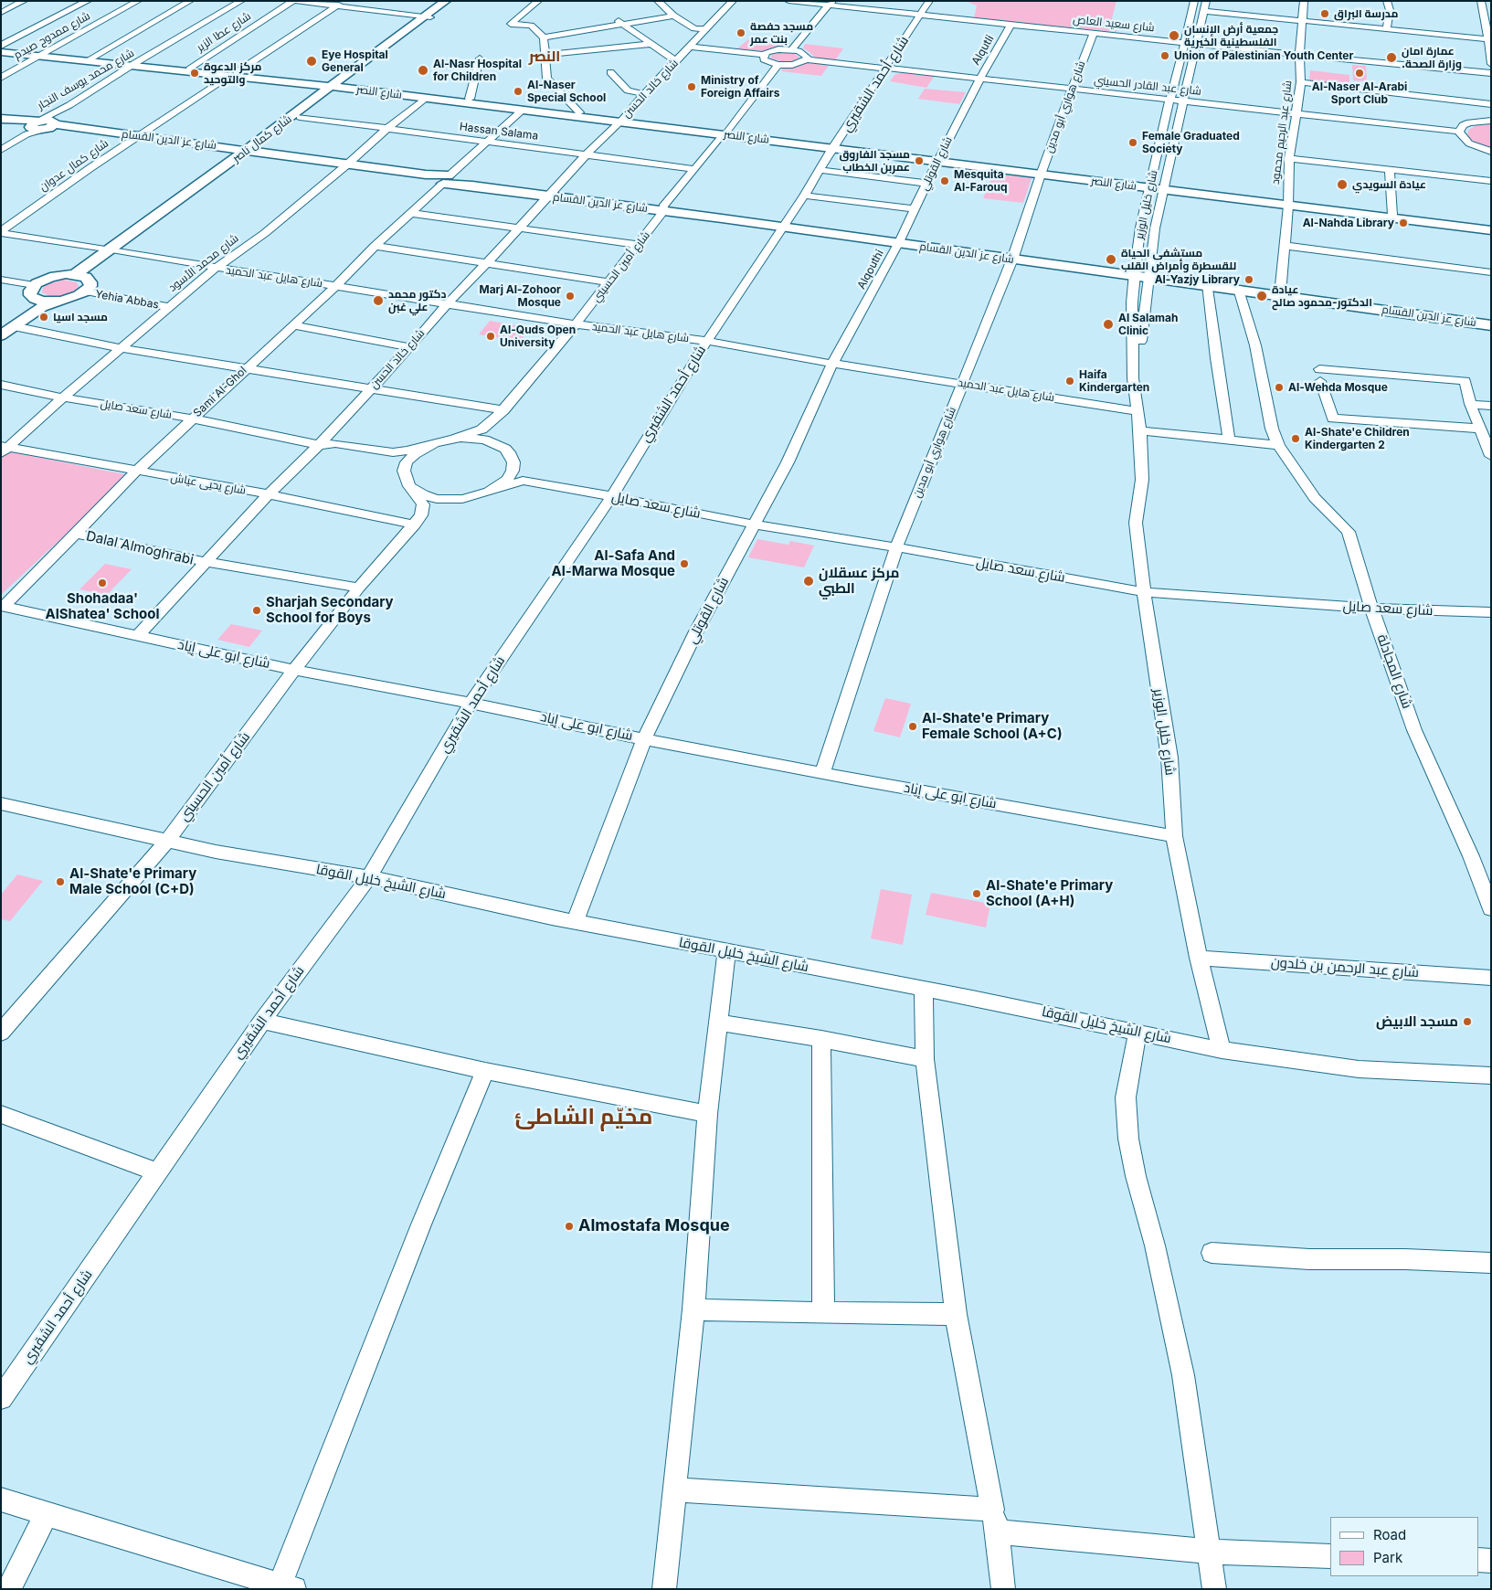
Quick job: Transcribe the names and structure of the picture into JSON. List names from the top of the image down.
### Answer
{
  "streets": {
    "main road": ["شارع النصر", "شارع كمال ناصر", "شارع عز الدين القسام"],
    "street": [
      "شارع سعيد العاص",
      "شارع عطا الزير",
      "شارع ممدوح صيدم",
      "Alqutli",
      "شارع محمد يوسف النجار",
      "شارع أحمد الشقيري",
      "شارع عبد القادر الحسيني",
      "شارع خالد الحسن",
      "شارع هواري أبو مدين",
      "Hassan Salama",
      "شارع عبد الرحيم محمود",
      "شارع القوتلي",
      "شارع كمال عدوان",
      "شارع خليل الوزير",
      "شارع محمد الأسود",
      "شارع أمين الحسيني",
      "Alqouthi",
      "شارع هايل عبد الحميد",
      "Yehia Abbas",
      "Sami Al-Ghol",
      "شارع سعد صايل",
      "شارع يحيى عياش",
      "Dalal Almoghrabi",
      "شارع ابو على إياد",
      "شارع المجادلة",
      "شارع الشيخ خليل القوقا",
      "شارع عبد الرحمن بن خلدون"
    ]
  },
  "crossings": [
    ["شارع سعيد العاص", "Alqutli"],
    ["شارع سعيد العاص", "شارع أحمد الشقيري"],
    ["شارع سعيد العاص", "شارع هواري أبو مدين"],
    ["شارع سعيد العاص", "شارع عبد الرحيم محمود"],
    ["شارع سعيد العاص", "شارع خليل الوزير"],
    ["شارع عطا الزير", "شارع النصر"],
    ["شارع ممدوح صيدم", "شارع النصر"],
    ["Alqutli", "شارع عبد القادر الحسيني"],
    ["Alqutli", "شارع القوتلي"],
    ["شارع محمد يوسف النجار", "شارع النصر"],
    ["شارع محمد يوسف النجار", "شارع عز الدين القسام"],
    ["شارع أحمد الشقيري", "شارع عبد القادر الحسيني"],
    ["شارع أحمد الشقيري", "شارع النصر"],
    ["شارع أحمد الشقيري", "شارع عز الدين القسام"],
    ["شارع أحمد الشقيري", "شارع هايل عبد الحميد"],
    ["شارع أحمد الشقيري", "شارع سعد صايل"],
    ["شارع أحمد الشقيري", "شارع ابو على إياد"],
    ["شارع أحمد الشقيري", "شارع الشيخ خليل القوقا"],
    ["شارع عبد القادر الحسيني", "شارع هواري أبو مدين"],
    ["شارع عبد القادر الحسيني", "شارع عبد الرحيم محمود"],
    ["شارع عبد القادر الحسيني", "شارع خليل الوزير"],
    ["شارع خالد الحسن", "شارع النصر"],
    ["شارع خالد الحسن", "Hassan Salama"],
    ["شارع خالد الحسن", "شارع عز الدين القسام"],
    ["شارع خالد الحسن", "شارع هايل عبد الحميد"],
    ["شارع خالد الحسن", "شارع سعد صايل"],
    ["شارع خالد الحسن", "شارع يحيى عياش"],
    ["شارع خالد الحسن", "Dalal Almoghrabi"],
    ["شارع خالد الحسن", "شارع ابو على إياد"],
    ["شارع النصر", "شارع هواري أبو مدين"],
    ["شارع النصر", "شارع عبد الرحيم محمود"],
    ["شارع النصر", "شارع كمال ناصر"],
    ["شارع النصر", "شارع القوتلي"],
    ["شارع النصر", "شارع كمال عدوان"],
    ["شارع النصر", "شارع خليل الوزير"],
    ["شارع النصر", "شارع محمد الأسود"],
    ["شارع النصر", "شارع أمين الحسيني"],
    ["شارع النصر", "Sami Al-Ghol"],
    ["شارع هواري أبو مدين", "شارع عز الدين القسام"],
    ["شارع هواري أبو مدين", "شارع هايل عبد الحميد"],
    ["شارع هواري أبو مدين", "شارع سعد صايل"],
    ["شارع هواري أبو مدين", "شارع ابو على إياد"],
    ["Hassan Salama", "شارع كمال ناصر"],
    ["Hassan Salama", "شارع محمد الأسود"],
    ["Hassan Salama", "شارع أمين الحسيني"],
    ["Hassan Salama", "Sami Al-Ghol"],
    ["شارع عبد الرحيم محمود", "شارع عز الدين القسام"],
    ["شارع كمال ناصر", "شارع عز الدين القسام"],
    ["شارع كمال ناصر", "شارع هايل عبد الحميد"],
    ["شارع عز الدين القسام", "شارع القوتلي"],
    ["شارع عز الدين القسام", "شارع كمال عدوان"],
    ["شارع عز الدين القسام", "شارع خليل الوزير"],
    ["شارع عز الدين القسام", "شارع محمد الأسود"],
    ["شارع عز الدين القسام", "شارع أمين الحسيني"],
    ["شارع عز الدين القسام", "Alqouthi"],
    ["شارع عز الدين القسام", "Sami Al-Ghol"],
    ["شارع عز الدين القسام", "شارع المجادلة"],
    ["شارع القوتلي", "Alqouthi"],
    ["شارع القوتلي", "شارع هايل عبد الحميد"],
    ["شارع القوتلي", "شارع سعد صايل"],
    ["شارع القوتلي", "شارع ابو على إياد"],
    ["شارع القوتلي", "شارع الشيخ خليل القوقا"],
    ["شارع كمال عدوان", "شارع هايل عبد الحميد"],
    ["شارع خليل الوزير", "شارع هايل عبد الحميد"],
    ["شارع خليل الوزير", "شارع سعد صايل"],
    ["شارع خليل الوزير", "شارع ابو على إياد"],
    ["شارع خليل الوزير", "شارع الشيخ خليل القوقا"],
    ["شارع خليل الوزير", "شارع عبد الرحمن بن خلدون"],
    ["شارع محمد الأسود", "شارع هايل عبد الحميد"],
    ["شارع محمد الأسود", "Yehia Abbas"],
    ["شارع محمد الأسود", "شارع سعد صايل"],
    ["شارع محمد الأسود", "شارع يحيى عياش"],
    ["شارع أمين الحسيني", "شارع هايل عبد الحميد"],
    ["شارع أمين الحسيني", "شارع سعد صايل"],
    ["شارع أمين الحسيني", "شارع يحيى عياش"],
    ["شارع أمين الحسيني", "Dalal Almoghrabi"],
    ["شارع أمين الحسيني", "شارع ابو على إياد"],
    ["شارع أمين الحسيني", "شارع الشيخ خليل القوقا"],
    ["شارع هايل عبد الحميد", "Sami Al-Ghol"],
    ["Sami Al-Ghol", "شارع سعد صايل"],
    ["Sami Al-Ghol", "شارع يحيى عياش"],
    ["Sami Al-Ghol", "Dalal Almoghrabi"],
    ["Sami Al-Ghol", "شارع ابو على إياد"],
    ["شارع سعد صايل", "شارع المجادلة"]
  ],
  "districts": ["النصر", "مخيّم الشاطئ"],
  "places": [
    "مدرسة البراق",
    "مسجد حفصة بنت عمر",
    "جمعية أرض الإنسان الفلسطينية الخيرية",
    "Union of Palestinian Youth Center",
    "عمارة امان .وزارة الصحة",
    "Eye Hospital General",
    "Al-Nasr Hospital for Children",
    "مركز الدعوة والتوحيد",
    "Al-Naser Al-Arabi Sport Club",
    "Ministry of Foreign Affairs",
    "Al-Naser Special School",
    "Female Graduated Society",
    "مسجد الفاروق عمربن الخطاب",
    "Mesquita Al-Farouq",
    "عيادة السويدي",
    "Al-Nahda Library",
    "مستشفى الحياة للقسطرة وأمراض القلب",
    "Al-Yazjy Library",
    "Marj Al-Zohoor Mosque",
    "عيادة الدكتور-محمود صالح",
    "دكتور محمد علي غبن",
    "مسجد اسيا",
    "Al Salamah Clinic",
    "Al-Quds Open University",
    "Haifa Kindergarten",
    "Al-Wehda Mosque",
    "Al-Shate'e Children Kindergarten 2",
    "Al-Safa And Al-Marwa Mosque",
    "مركز عسقلان الطبي",
    "Shohadaa' AlShatea' School",
    "Sharjah Secondary School for Boys",
    "Al-Shate'e Primary Female School (A+C)",
    "Al-Shate'e Primary Male School (C+D)",
    "Al-Shate'e Primary School (A+H)",
    "مسجد الابيض",
    "Almostafa Mosque"
  ],
  "legend": ["Road", "Park"]
}
